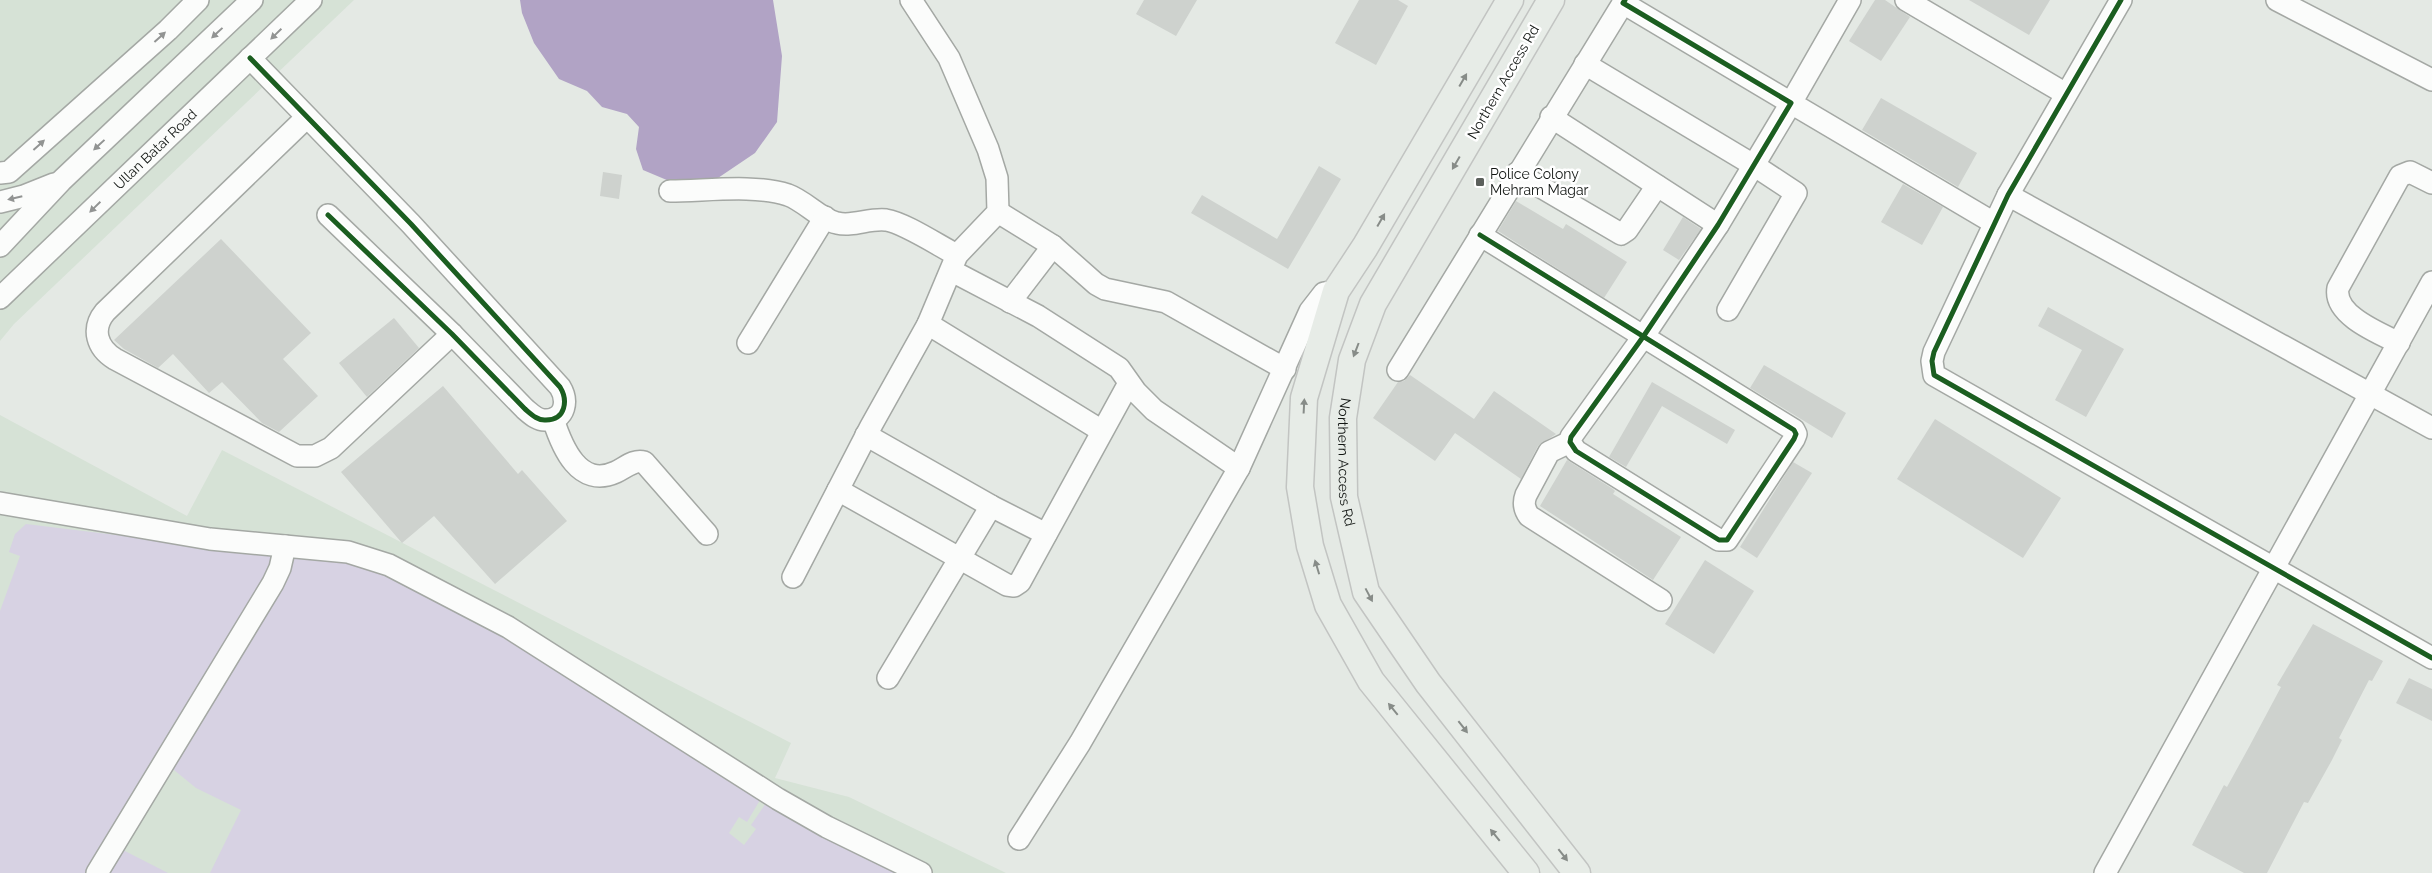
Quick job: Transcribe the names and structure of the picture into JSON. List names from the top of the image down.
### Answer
{
  "streets": {
    "main road": ["Northern Access Rd"],
    "street": ["Ullan Batar Road"]
  },
  "one_way": ["Northern Access Rd"],
  "places": {
    "transit": ["Police Colony Mehram Magar"]
  }
}
